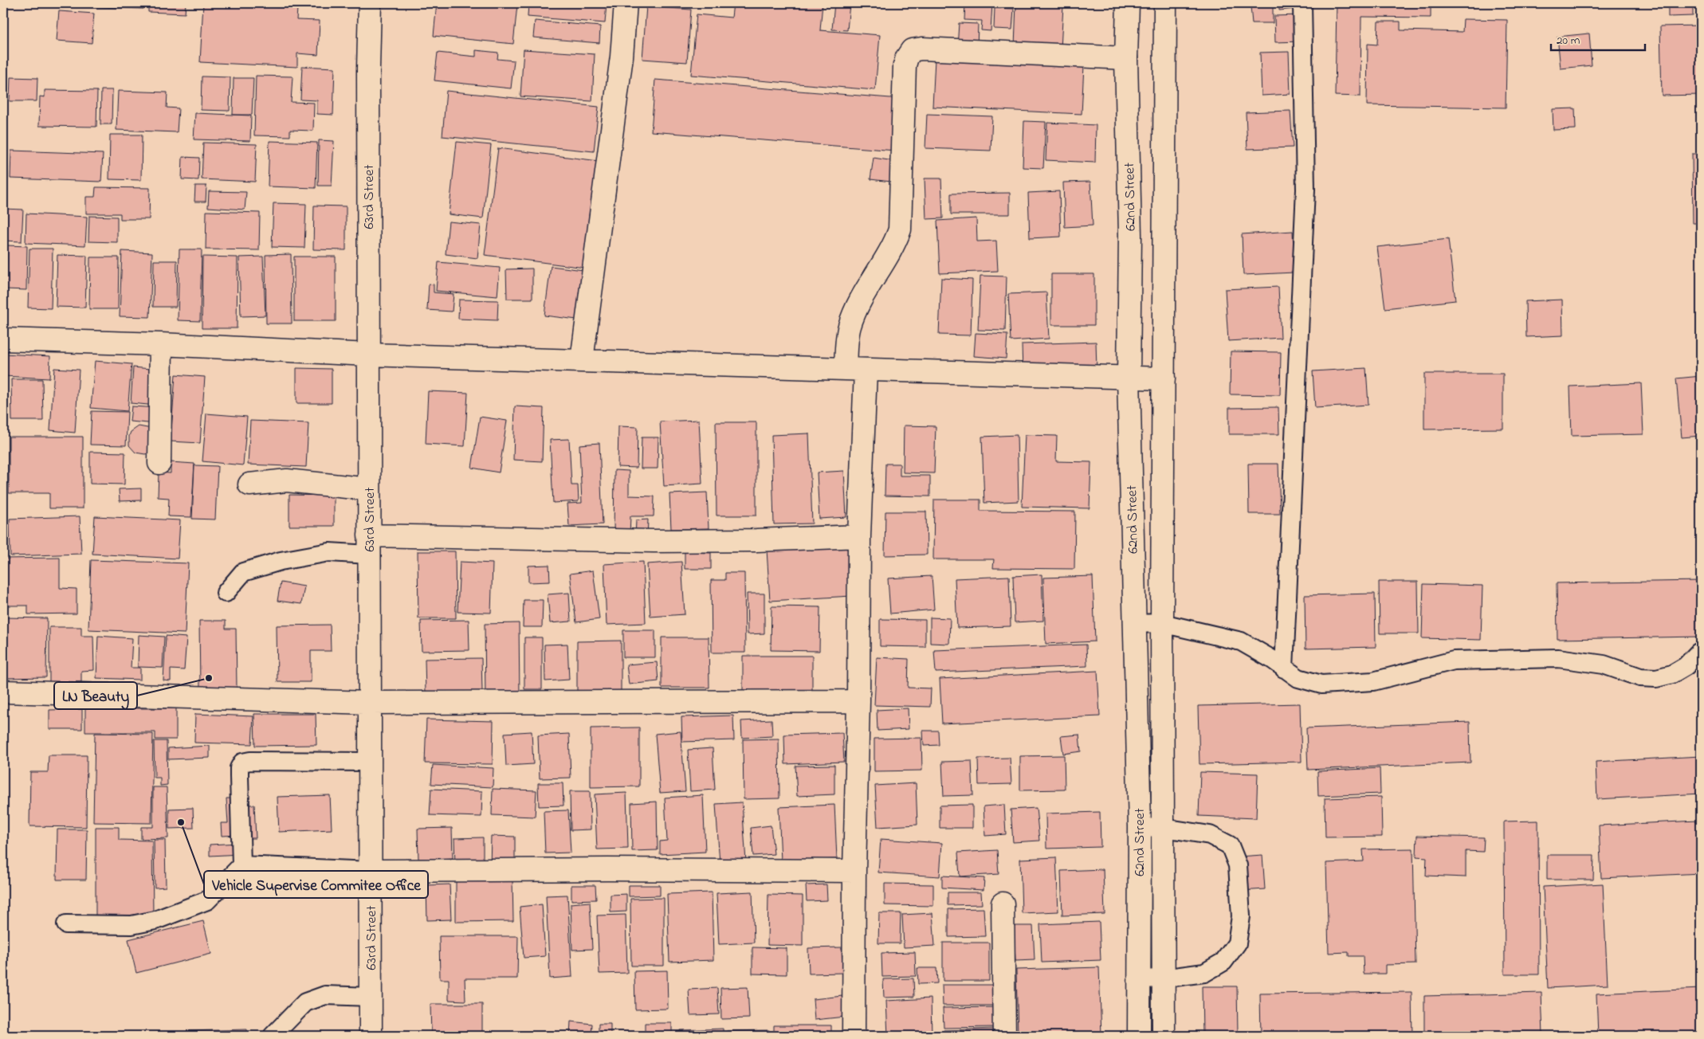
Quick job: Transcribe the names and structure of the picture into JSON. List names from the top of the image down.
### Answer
{
  "streets": {
    "street": ["63rd Street", "62nd Street"]
  },
  "places": ["LN Beauty", "Vehicle Supervise Commitee Office"],
  "scale_bar": "20 m"
}
